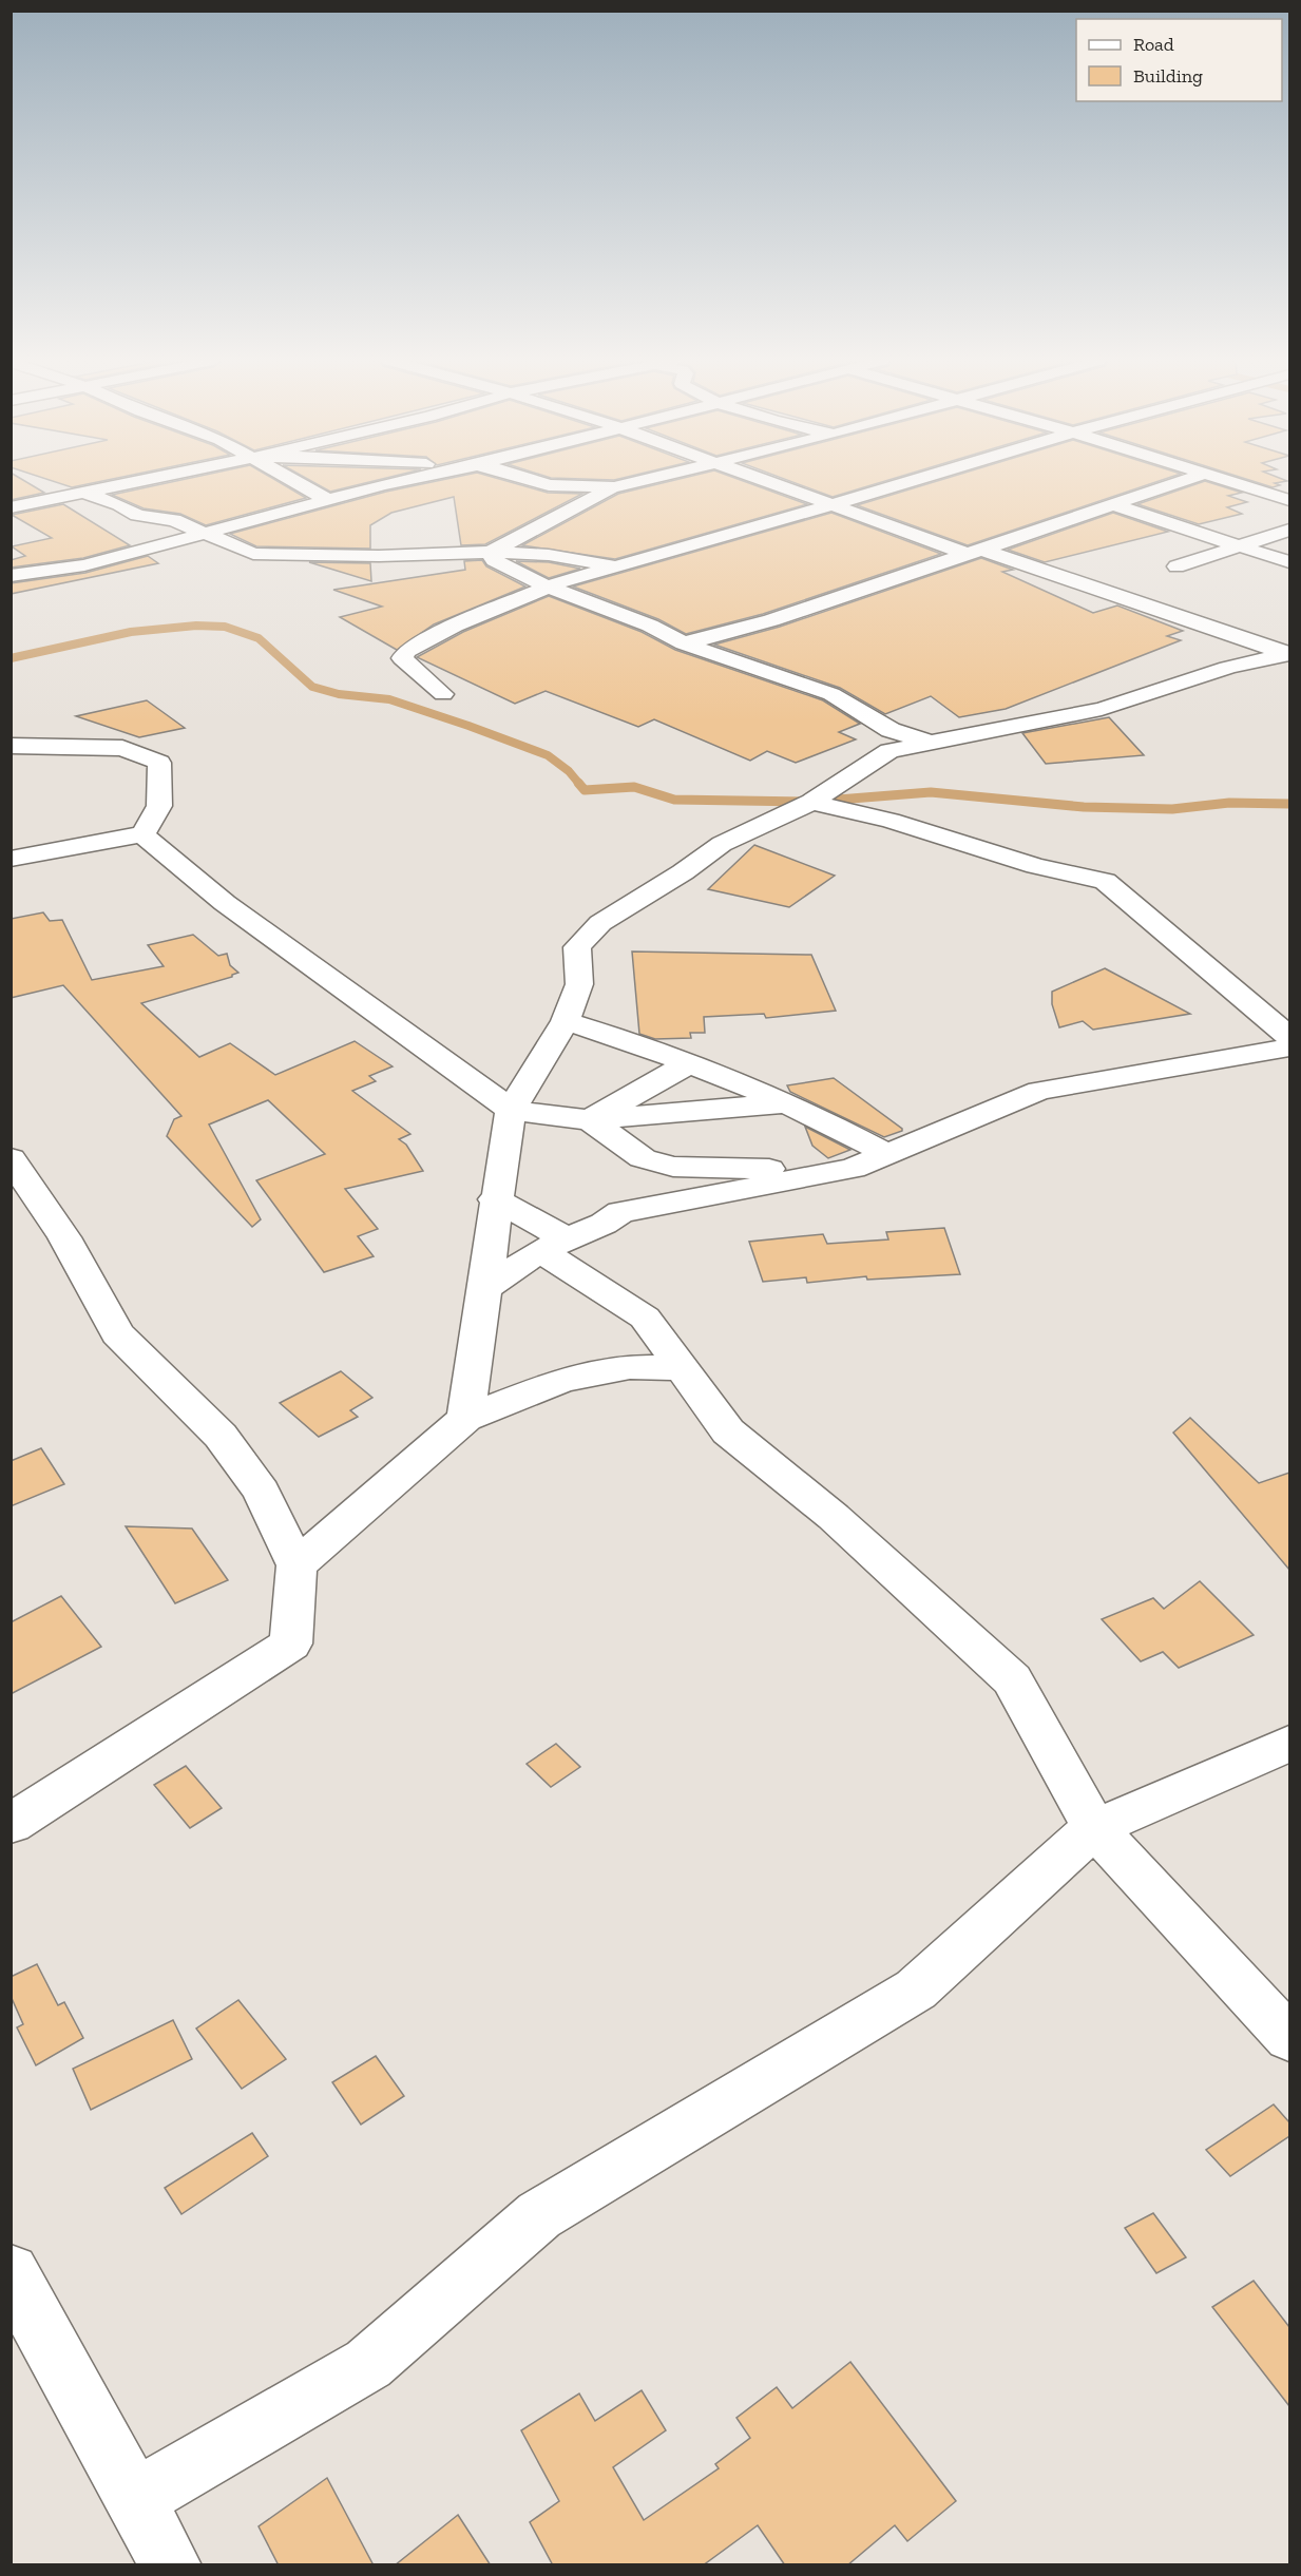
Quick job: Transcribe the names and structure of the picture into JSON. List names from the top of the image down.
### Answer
{
  "legend": ["Road", "Building"]
}
